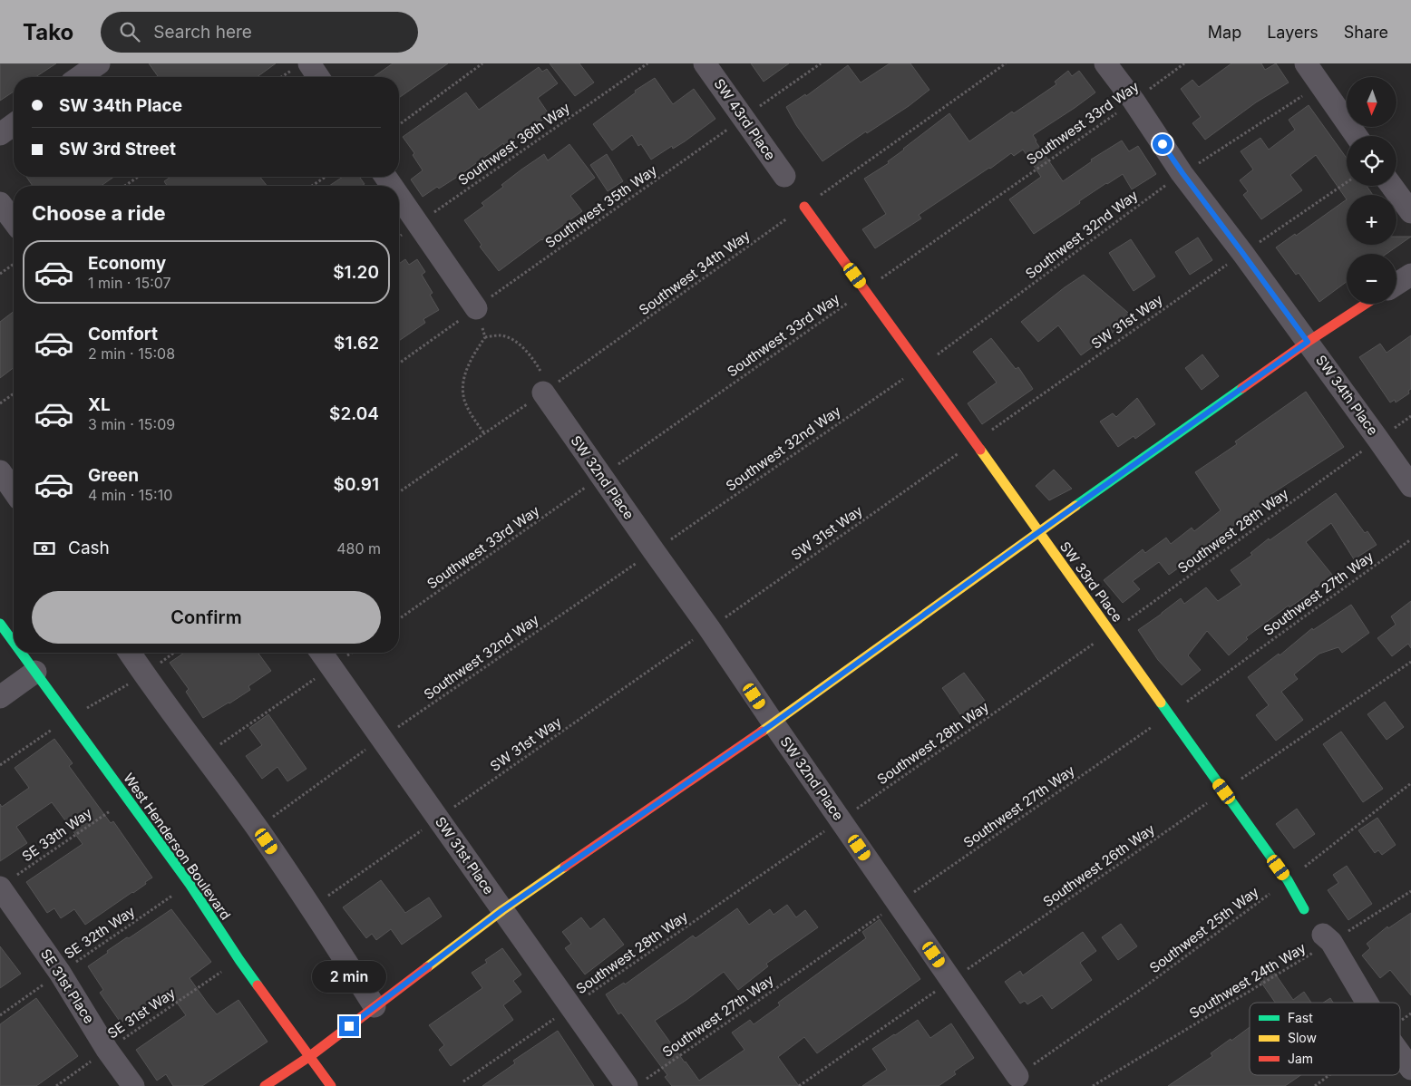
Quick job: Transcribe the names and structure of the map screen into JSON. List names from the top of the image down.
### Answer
{
  "streets": {
    "street": [
      "SW 43rd Place",
      "SW 34th Place",
      "SW 32nd Place",
      "SW 33rd Place",
      "West Henderson Boulevard",
      "SW 31st Place",
      "SE 31st Place"
    ],
    "path": [
      "Southwest 33rd Way",
      "Southwest 36th Way",
      "Southwest 35th Way",
      "Southwest 32nd Way",
      "Southwest 34th Way",
      "SW 31st Way",
      "Southwest 28th Way",
      "Southwest 27th Way",
      "SE 33th Way",
      "Southwest 26th Way",
      "Southwest 25th Way",
      "SE 32th Way",
      "Southwest 24th Way",
      "SE 31st Way"
    ]
  },
  "crossings": [
    ["SW 43rd Place", "Southwest 35th Way"],
    ["Southwest 33rd Way", "SW 34th Place"],
    ["Southwest 33rd Way", "SW 32nd Place"],
    ["Southwest 33rd Way", "SW 33rd Place"],
    ["Southwest 32nd Way", "SW 34th Place"],
    ["Southwest 32nd Way", "SW 32nd Place"],
    ["Southwest 32nd Way", "SW 33rd Place"],
    ["Southwest 32nd Way", "SW 31st Place"],
    ["Southwest 34th Way", "SW 32nd Place"],
    ["Southwest 34th Way", "SW 33rd Place"],
    ["SW 31st Way", "SW 34th Place"],
    ["SW 31st Way", "SW 32nd Place"],
    ["SW 31st Way", "SW 33rd Place"],
    ["SW 31st Way", "SW 31st Place"],
    ["SW 34th Place", "Southwest 28th Way"],
    ["SW 32nd Place", "Southwest 28th Way"],
    ["SW 32nd Place", "Southwest 27th Way"],
    ["SW 32nd Place", "Southwest 26th Way"],
    ["SW 32nd Place", "Southwest 25th Way"],
    ["Southwest 28th Way", "SW 33rd Place"],
    ["Southwest 28th Way", "SW 31st Place"],
    ["SW 33rd Place", "Southwest 27th Way"],
    ["SW 33rd Place", "Southwest 26th Way"],
    ["SW 33rd Place", "Southwest 25th Way"],
    ["Southwest 27th Way", "SW 31st Place"],
    ["SE 33th Way", "West Henderson Boulevard"],
    ["SE 33th Way", "SE 31st Place"],
    ["West Henderson Boulevard", "SE 32th Way"],
    ["West Henderson Boulevard", "SE 31st Way"],
    ["SE 32th Way", "SE 31st Place"],
    ["SE 31st Place", "SE 31st Way"]
  ],
  "legend": ["Fast", "Slow", "Jam"],
  "north": "bottom",
  "page": {
    "header": "Tako",
    "search": "Search here",
    "nav": ["Map", "Layers", "Share"],
    "map_buttons": ["+", "−"],
    "banner": ["SW 34th Place", "SW 3rd Street"],
    "heading": "Choose a ride",
    "list": [
      {
        "name": "Economy",
        "note": "1 min · 15:07",
        "value": "$1.20"
      },
      {
        "name": "Comfort",
        "note": "2 min · 15:08",
        "value": "$1.62"
      },
      {
        "name": "XL",
        "note": "3 min · 15:09",
        "value": "$2.04"
      },
      {
        "name": "Green",
        "note": "4 min · 15:10",
        "value": "$0.91"
      }
    ],
    "pay": ["Cash", "480 m"],
    "buttons": "Confirm",
    "bubble": "2 min"
  }
}
